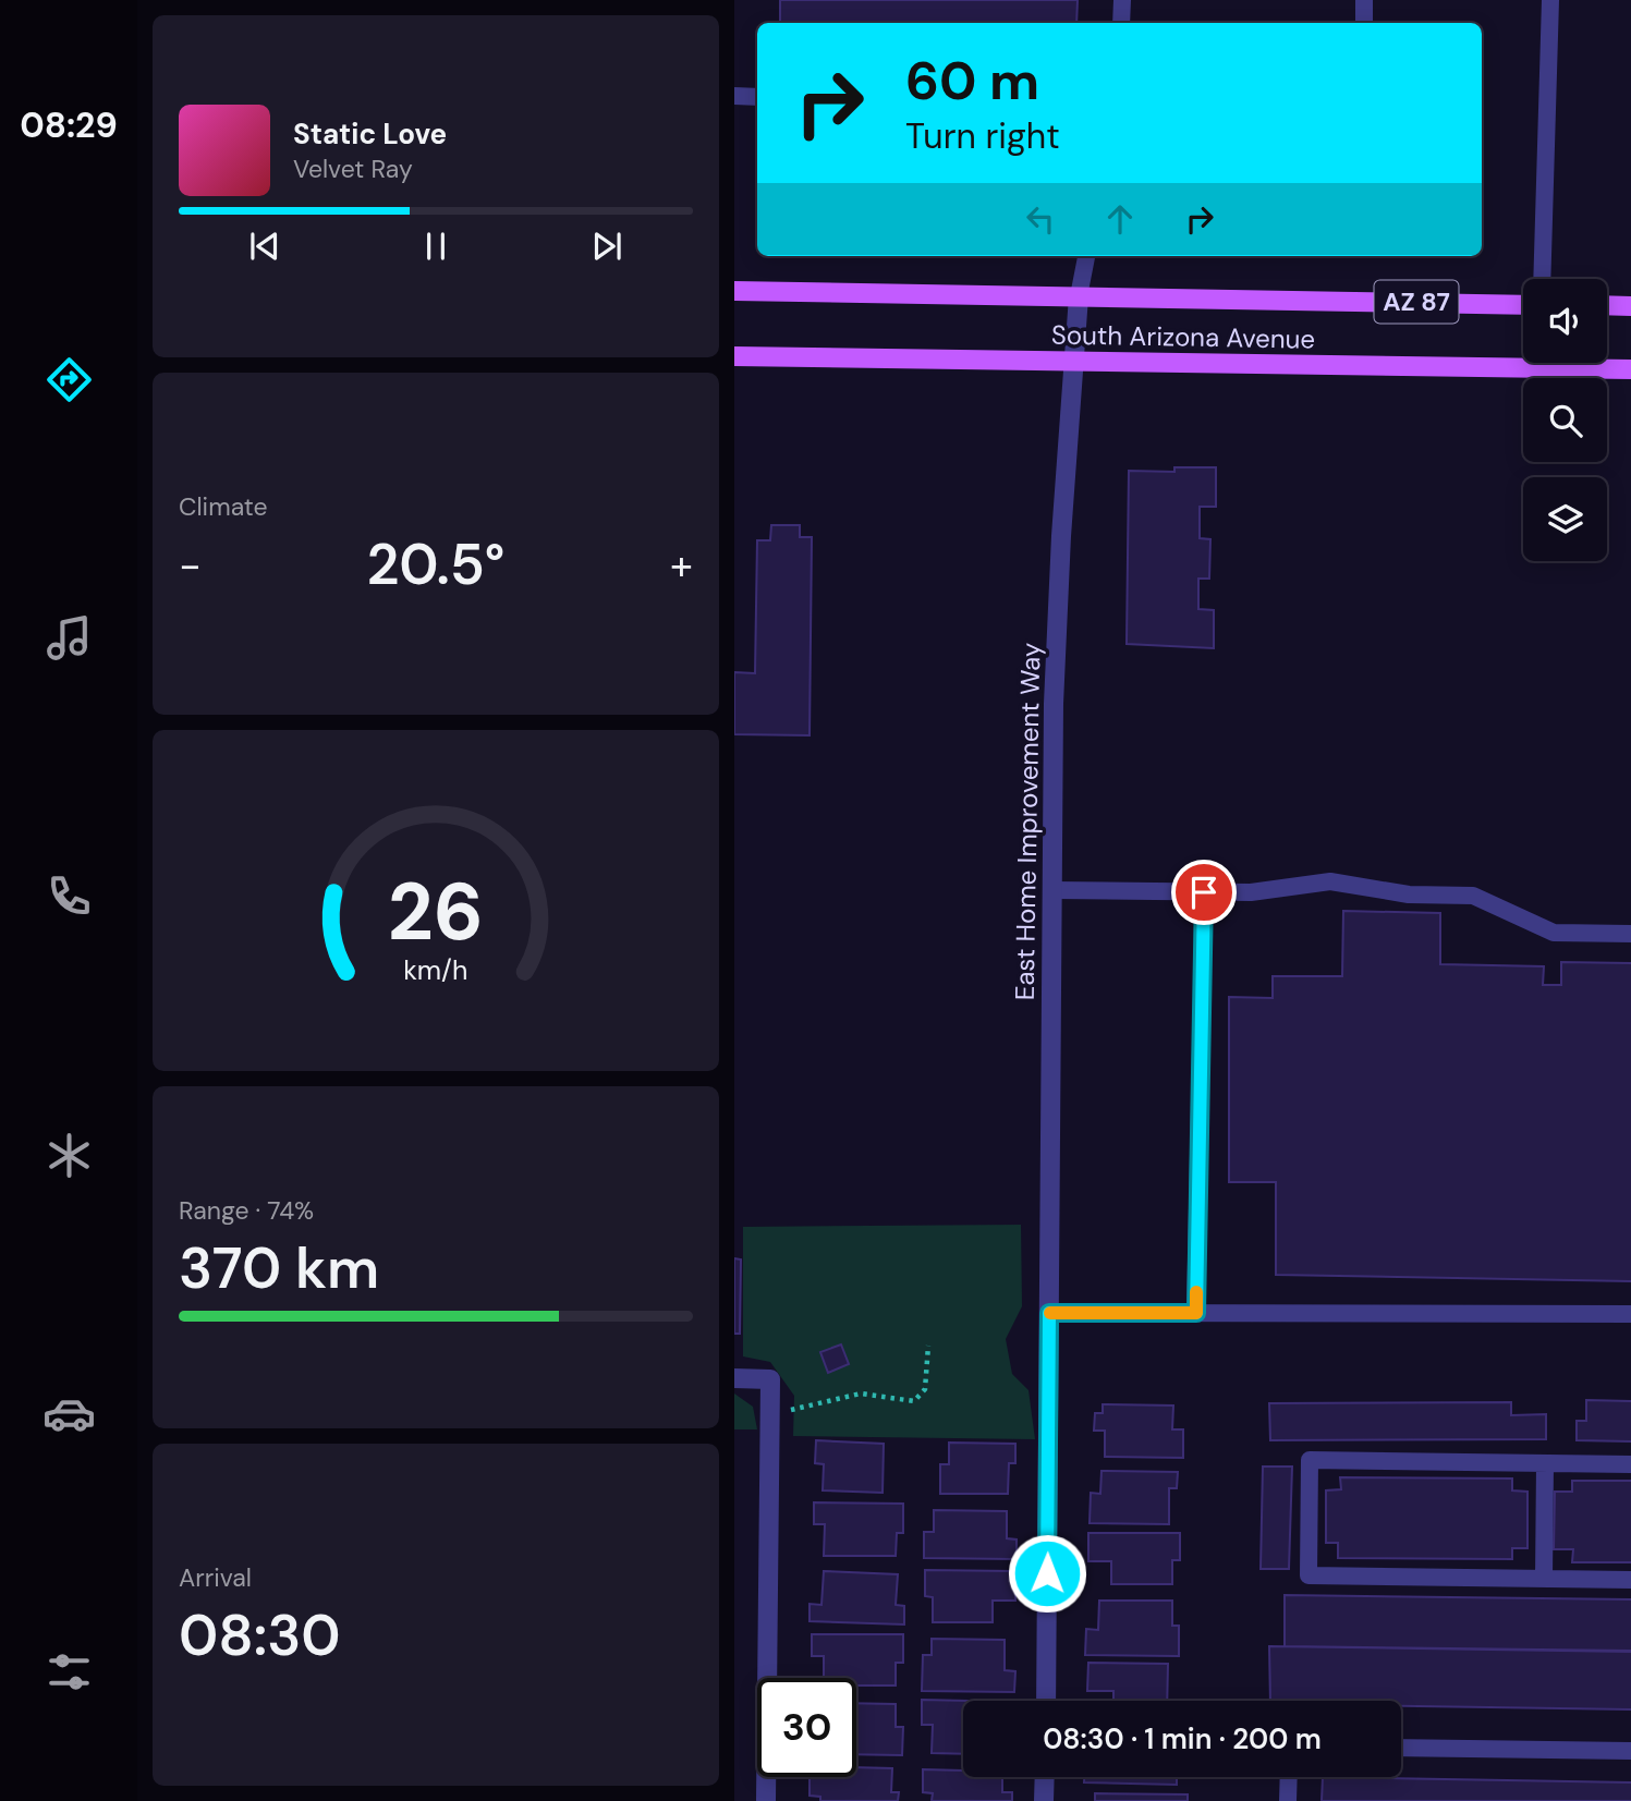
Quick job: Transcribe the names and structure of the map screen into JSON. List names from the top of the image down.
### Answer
{
  "streets": {
    "main road": ["AZ 87", "South Arizona Avenue"],
    "street": ["East Home Improvement Way"]
  },
  "crossings": [
    ["South Arizona Avenue", "East Home Improvement Way"]
  ],
  "page": {
    "tabs": "08:29",
    "turn": ["60 m", "Turn right"],
    "song": ["Static Love", "Velvet Ray"],
    "tile": [
      "Climate",
      ["Range · 74%", "370 km"],
      ["Arrival", "08:30"]
    ],
    "heat": ["−", "20.5°", "+"],
    "limit": "30",
    "trip": "08:30 · 1 min · 200 m",
    "gauge": ["26", "km/h"]
  }
}
